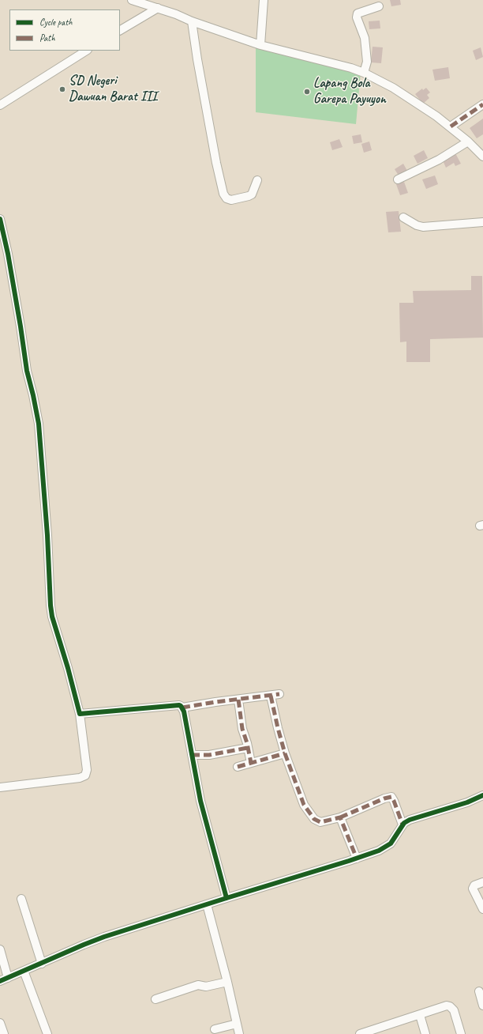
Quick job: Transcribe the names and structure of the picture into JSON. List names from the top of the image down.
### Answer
{
  "places": ["SD Negeri Dawuan Barat III", "Lapang Bola Garepa Payuyon"],
  "legend": ["Cycle path", "Path"]
}
